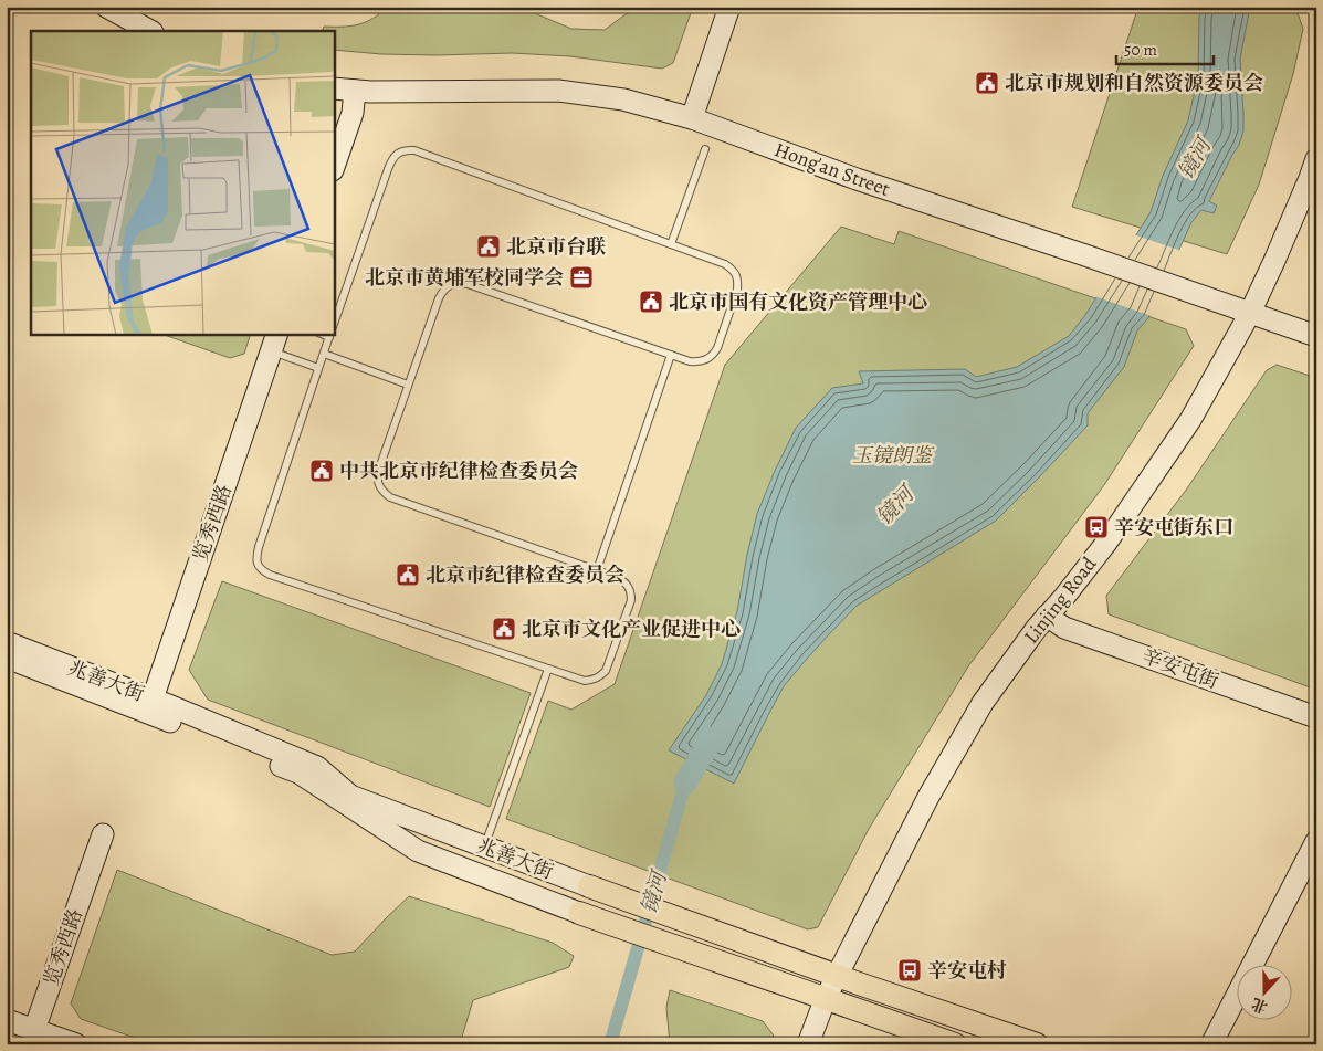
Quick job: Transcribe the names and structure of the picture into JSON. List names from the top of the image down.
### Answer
{
  "streets": {
    "main road": ["兆善大街"],
    "street": [
      "Hong'an Street",
      "览秀西路",
      "Linjing Road",
      "辛安屯街"
    ]
  },
  "crossings": [
    ["Hong'an Street", "Linjing Road"],
    ["览秀西路", "兆善大街"],
    ["Linjing Road", "辛安屯街"],
    ["Linjing Road", "兆善大街"]
  ],
  "water": ["镜河"],
  "parks": ["玉镜朗鉴"],
  "places": {
    "public building": [
      "北京市规划和自然资源委员会",
      "北京市台联",
      "北京市国有文化资产管理中心",
      "中共北京市纪律检查委员会",
      "北京市纪律检查委员会",
      "北京市文化产业促进中心"
    ],
    "office": ["北京市黄埔军校同学会"],
    "bus stop": ["辛安屯街东口", "辛安屯村"]
  },
  "scale_bar": "50 m",
  "north": "bottom"
}
